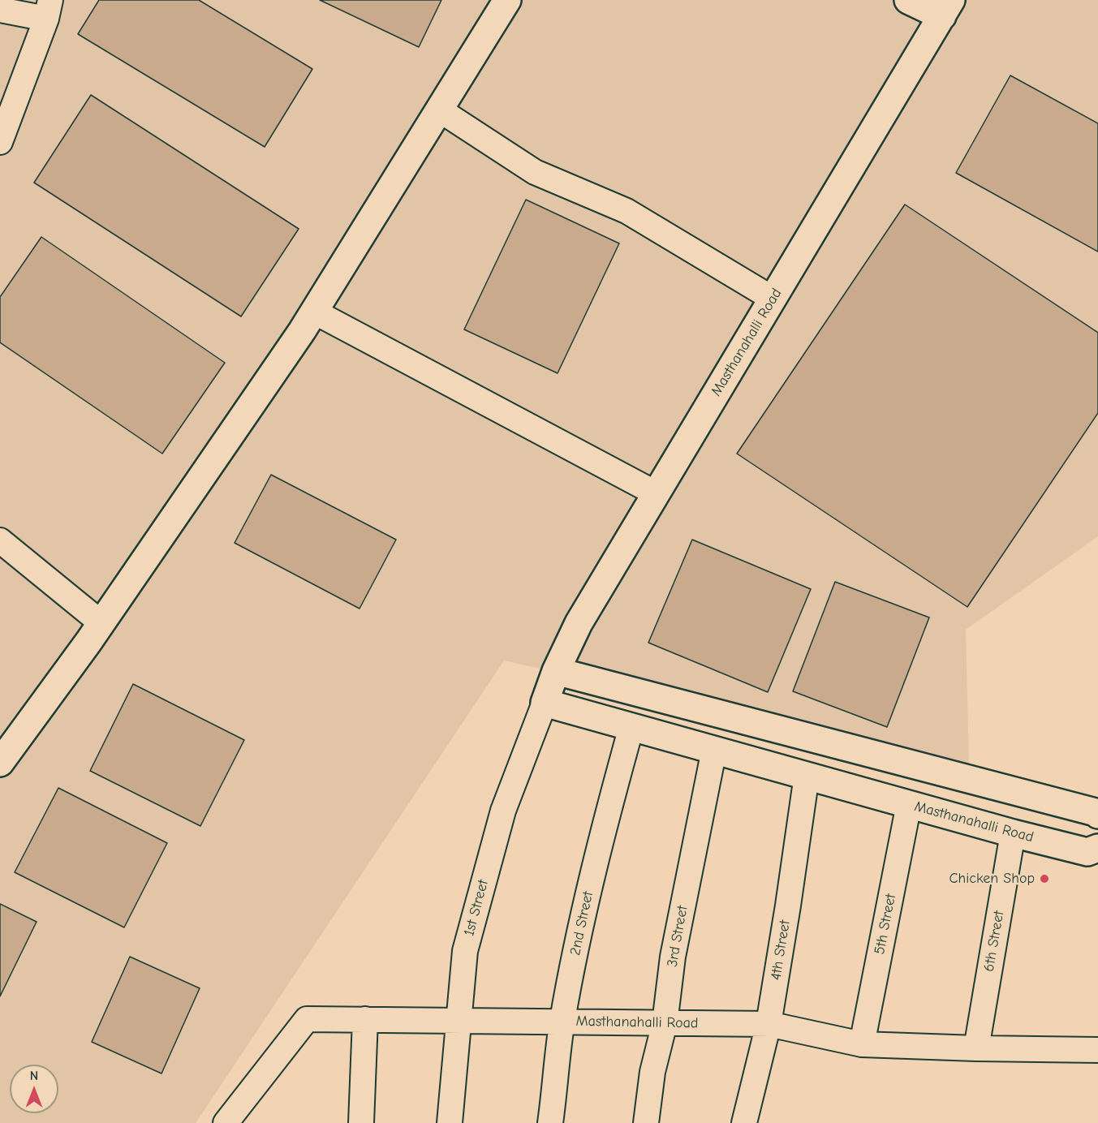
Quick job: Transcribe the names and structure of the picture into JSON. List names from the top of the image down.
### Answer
{
  "streets": {
    "street": [
      "Masthanahalli Road",
      "1st Street",
      "2nd Street",
      "5th Street",
      "3rd Street",
      "6th Street",
      "4th Street"
    ]
  },
  "crossings": [
    ["Masthanahalli Road", "1st Street"],
    ["Masthanahalli Road", "2nd Street"],
    ["Masthanahalli Road", "5th Street"],
    ["Masthanahalli Road", "3rd Street"],
    ["Masthanahalli Road", "6th Street"],
    ["Masthanahalli Road", "4th Street"]
  ],
  "places": ["Chicken Shop"],
  "north": "top"
}
